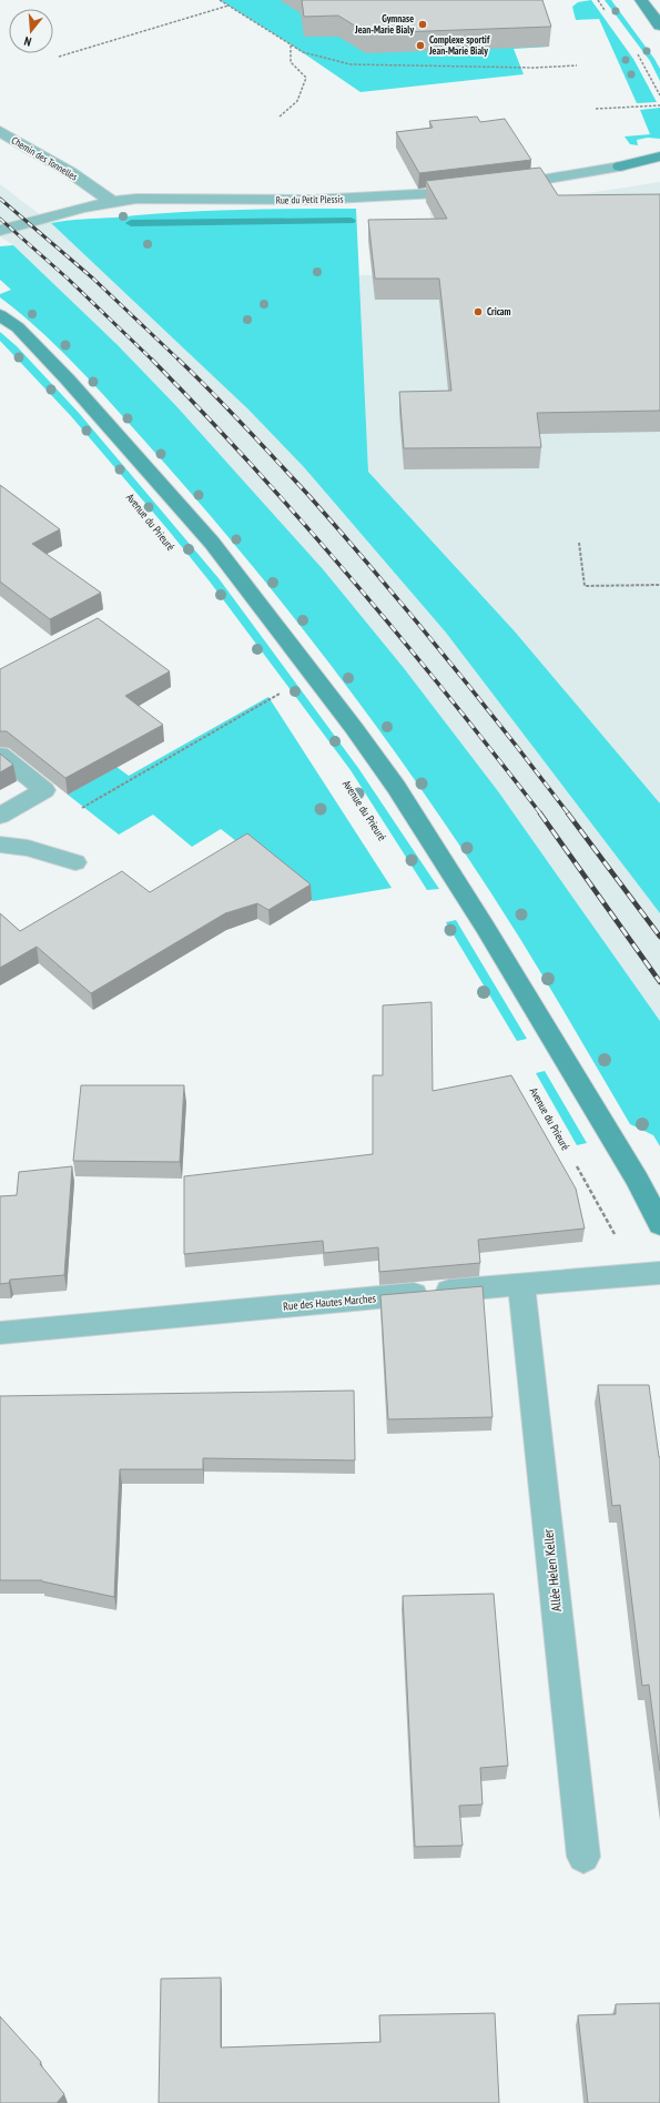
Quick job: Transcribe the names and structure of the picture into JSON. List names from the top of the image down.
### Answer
{
  "streets": {
    "street": [
      "Chemin des Tonnelles",
      "Rue du Petit Plessis",
      "Rue des Hautes Marches",
      "Allée Helen Keller"
    ],
    "path": ["Avenue du Prieuré"]
  },
  "crossings": [
    ["Chemin des Tonnelles", "Rue du Petit Plessis"],
    ["Avenue du Prieuré", "Rue des Hautes Marches"],
    ["Rue des Hautes Marches", "Allée Helen Keller"]
  ],
  "places": ["Gymnase Jean-Marie Bialy", "Complexe sportif Jean-Marie Bialy", "Cricam"],
  "north": "bottom"
}
